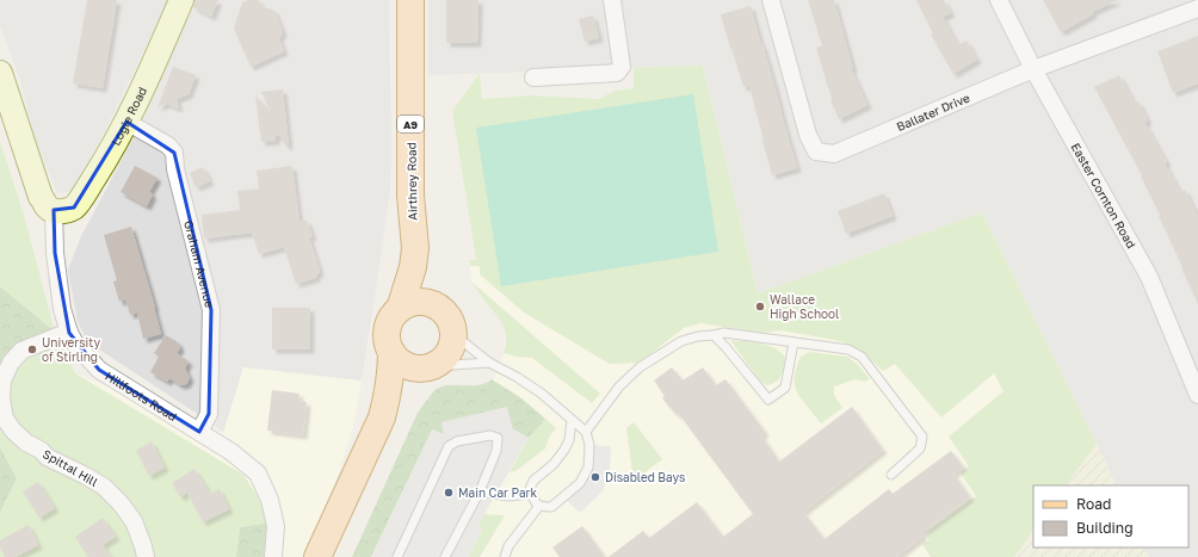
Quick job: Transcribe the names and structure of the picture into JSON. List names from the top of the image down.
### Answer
{
  "streets": {
    "main road": ["Logie Road", "A9", "Airthrey Road"],
    "street": [
      "Ballater Drive",
      "Easter Cornton Road",
      "Graham Avenue",
      "Hillfoots Road",
      "Spittal Hill"
    ]
  },
  "crossings": [
    ["Ballater Drive", "Easter Cornton Road"],
    ["Logie Road", "Graham Avenue"],
    ["Logie Road", "Hillfoots Road"],
    ["A9", "Airthrey Road"],
    ["Graham Avenue", "Hillfoots Road"],
    ["Hillfoots Road", "Spittal Hill"]
  ],
  "places": [
    "Wallace High School",
    "University of Stirling",
    "Disabled Bays",
    "Main Car Park"
  ],
  "legend": ["Road", "Building"]
}
